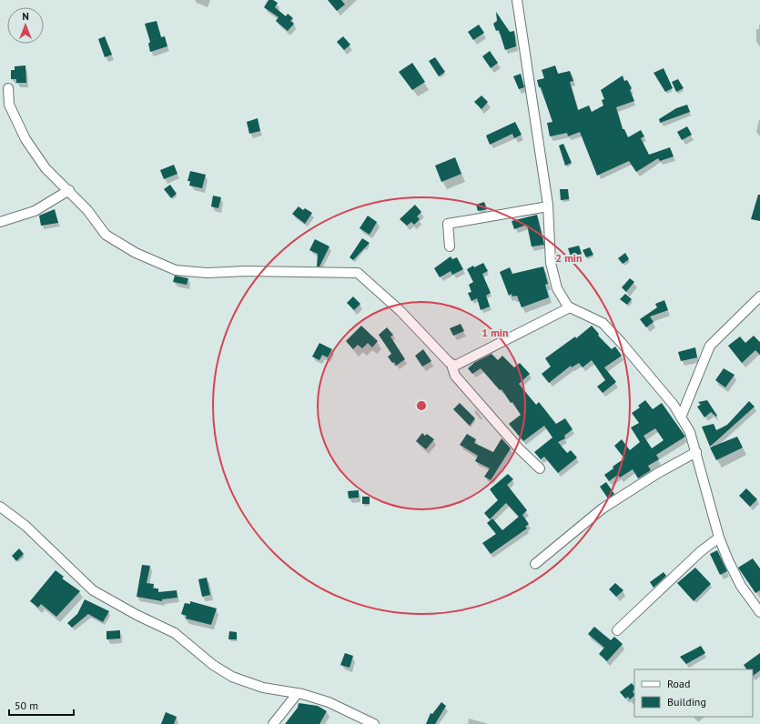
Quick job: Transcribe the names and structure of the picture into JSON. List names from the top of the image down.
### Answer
{
  "legend": ["Road", "Building"],
  "scale_bar": "50 m",
  "north": "top",
  "rings": ["2 min", "1 min"]
}
